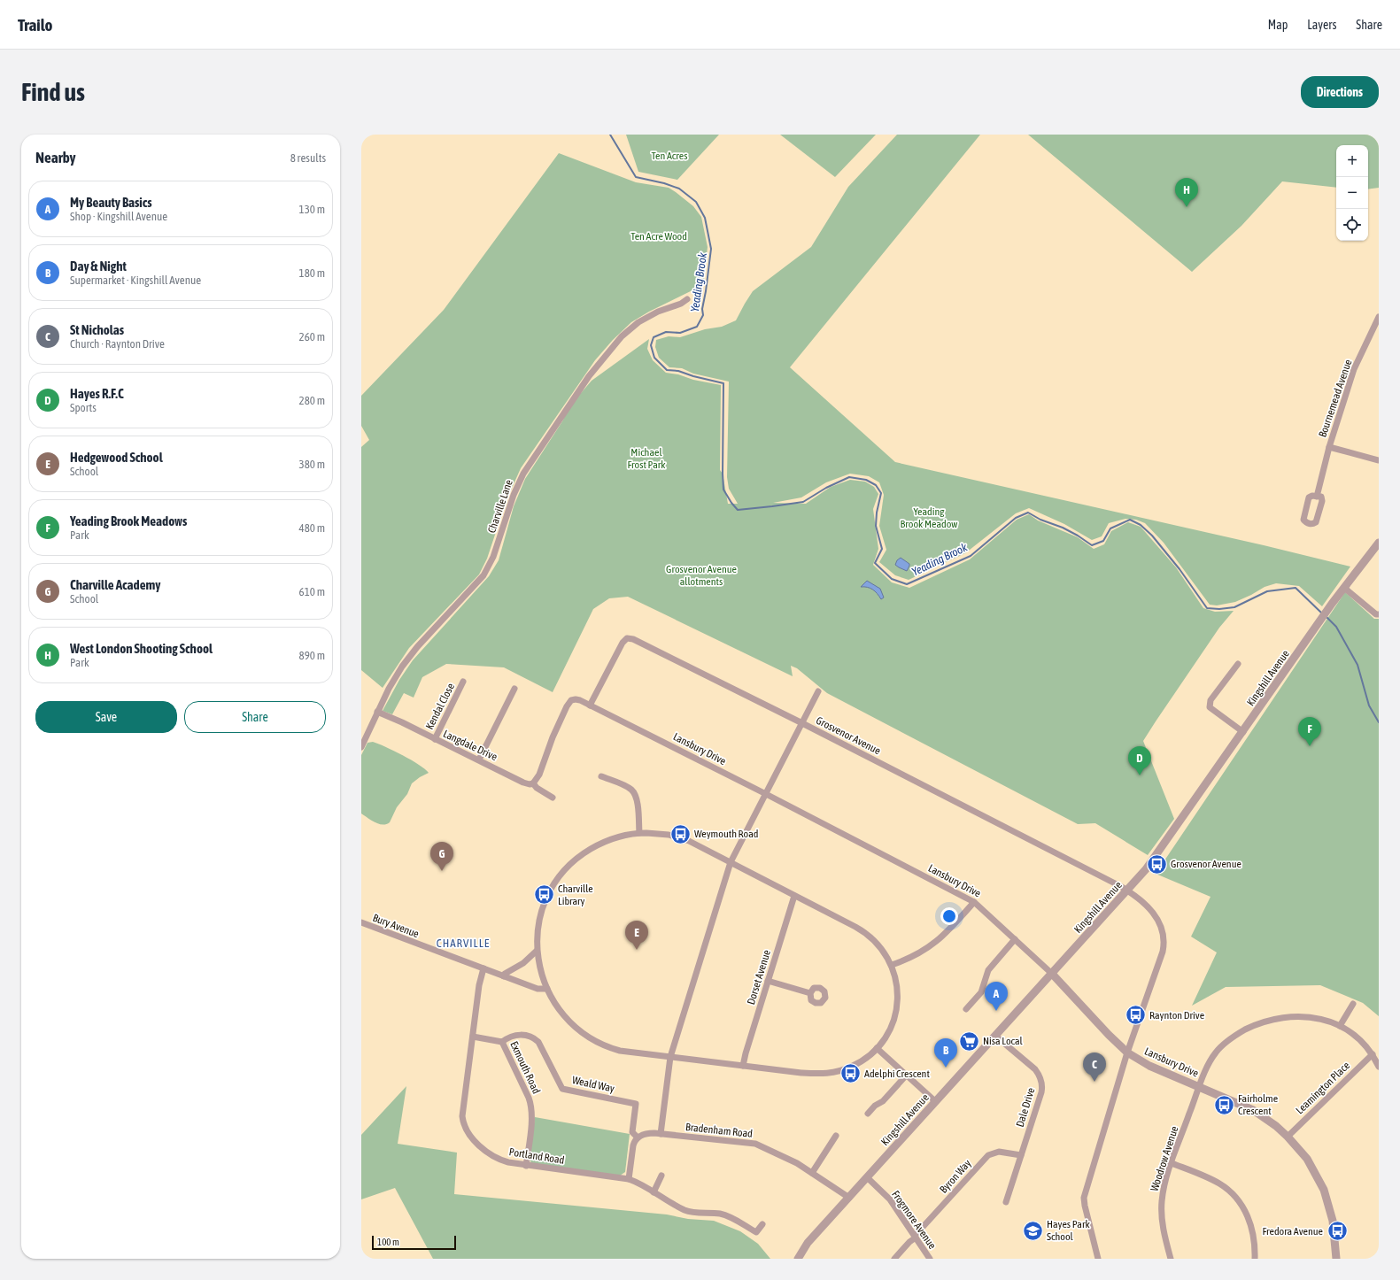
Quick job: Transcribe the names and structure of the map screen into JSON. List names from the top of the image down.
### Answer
{
  "streets": {
    "street": [
      "Bournemead Avenue",
      "Charville Lane",
      "Kingshill Avenue",
      "Kendal Close",
      "Grosvenor Avenue",
      "Langdale Drive",
      "Lansbury Drive",
      "Bury Avenue",
      "Dorset Avenue",
      "Exmouth Road",
      "Weald Way",
      "Leamington Place",
      "Dale Drive",
      "Bradenham Road",
      "Portland Road",
      "Woodrow Avenue",
      "Byron Way",
      "Frogmore Avenue"
    ]
  },
  "crossings": [
    ["Charville Lane", "Langdale Drive"],
    ["Kingshill Avenue", "Grosvenor Avenue"],
    ["Kingshill Avenue", "Lansbury Drive"],
    ["Kingshill Avenue", "Dale Drive"],
    ["Kingshill Avenue", "Bradenham Road"],
    ["Kingshill Avenue", "Frogmore Avenue"],
    ["Kendal Close", "Langdale Drive"],
    ["Grosvenor Avenue", "Lansbury Drive"],
    ["Langdale Drive", "Lansbury Drive"],
    ["Lansbury Drive", "Leamington Place"],
    ["Lansbury Drive", "Woodrow Avenue"],
    ["Bury Avenue", "Portland Road"],
    ["Exmouth Road", "Weald Way"],
    ["Exmouth Road", "Portland Road"],
    ["Weald Way", "Bradenham Road"],
    ["Dale Drive", "Byron Way"],
    ["Byron Way", "Frogmore Avenue"]
  ],
  "districts": ["CHARVILLE"],
  "water": ["Yeading Brook"],
  "parks": [
    "Ten Acres",
    "Ten Acre Wood",
    "Michael Frost Park",
    "Yeading Brook Meadow",
    "Grosvenor Avenue allotments"
  ],
  "places": {
    "bus stop": [
      "Weymouth Road",
      "Grosvenor Avenue",
      "Charville Library",
      "Raynton Drive",
      "Adelphi Crescent",
      "Fairholme Crescent",
      "Fredora Avenue"
    ],
    "supermarket": ["Nisa Local"],
    "school or university": ["Hayes Park School"]
  },
  "scale_bar": "100 m",
  "page": {
    "header": "Trailo",
    "nav": ["Map", "Layers", "Share"],
    "buttons": [
      "Directions",
      ["Save", "Share"]
    ],
    "title": "Find us",
    "heading": ["Nearby", "8 results"],
    "map_buttons": ["+", "−"],
    "pins": [
      "H",
      "F",
      "D",
      "G",
      "E",
      "A",
      "B",
      "C"
    ],
    "list": [
      {
        "mark": "A",
        "name": "My Beauty Basics",
        "note": "Shop · Kingshill Avenue",
        "value": "130 m"
      },
      {
        "mark": "B",
        "name": "Day & Night",
        "note": "Supermarket · Kingshill Avenue",
        "value": "180 m"
      },
      {
        "mark": "C",
        "name": "St Nicholas",
        "note": "Church · Raynton Drive",
        "value": "260 m"
      },
      {
        "mark": "D",
        "name": "Hayes R.F.C",
        "note": "Sports",
        "value": "280 m"
      },
      {
        "mark": "E",
        "name": "Hedgewood School",
        "note": "School",
        "value": "380 m"
      },
      {
        "mark": "F",
        "name": "Yeading Brook Meadows",
        "note": "Park",
        "value": "480 m"
      },
      {
        "mark": "G",
        "name": "Charville Academy",
        "note": "School",
        "value": "610 m"
      },
      {
        "mark": "H",
        "name": "West London Shooting School",
        "note": "Park",
        "value": "890 m"
      }
    ],
    "scale": "100 m"
  }
}
